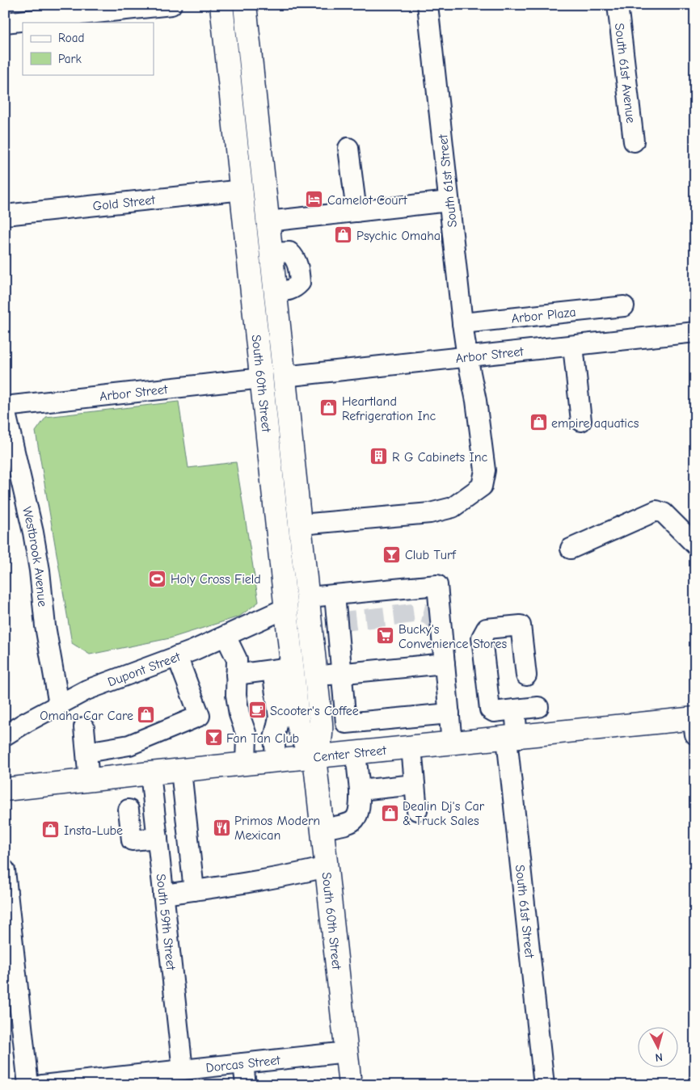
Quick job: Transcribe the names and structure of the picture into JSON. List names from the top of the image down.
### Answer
{
  "streets": {
    "main road": ["South 60th Street", "Center Street"],
    "street": [
      "South 61st Avenue",
      "South 61st Street",
      "Gold Street",
      "Arbor Plaza",
      "Arbor Street",
      "Westbrook Avenue",
      "Dupont Street",
      "South 59th Street",
      "Dorcas Street"
    ]
  },
  "crossings": [
    ["South 61st Street", "Arbor Plaza"],
    ["South 61st Street", "Arbor Street"],
    ["South 61st Street", "South 60th Street"],
    ["South 61st Street", "Center Street"],
    ["Gold Street", "South 60th Street"],
    ["Arbor Street", "South 60th Street"],
    ["Arbor Street", "Westbrook Avenue"],
    ["South 60th Street", "Dupont Street"],
    ["South 60th Street", "Center Street"],
    ["South 60th Street", "Dorcas Street"],
    ["Westbrook Avenue", "Dupont Street"],
    ["Center Street", "South 59th Street"],
    ["South 59th Street", "Dorcas Street"]
  ],
  "places": {
    "hotel": ["Camelot Court"],
    "shop": [
      "Psychic Omaha",
      "Heartland Refrigeration Inc",
      "empire aquatics",
      "Omaha Car Care",
      "Dealin Dj's Car & Truck Sales",
      "Insta-Lube"
    ],
    "building": ["R G Cabinets Inc"],
    "bar": ["Club Turf", "Fan Tan Club"],
    "sports": ["Holy Cross Field"],
    "supermarket": ["Bucky's Convenience Stores"],
    "cafe": ["Scooter's Coffee"],
    "restaurant": ["Primos Modern Mexican"]
  },
  "legend": ["Road", "Park"],
  "north": "bottom"
}
